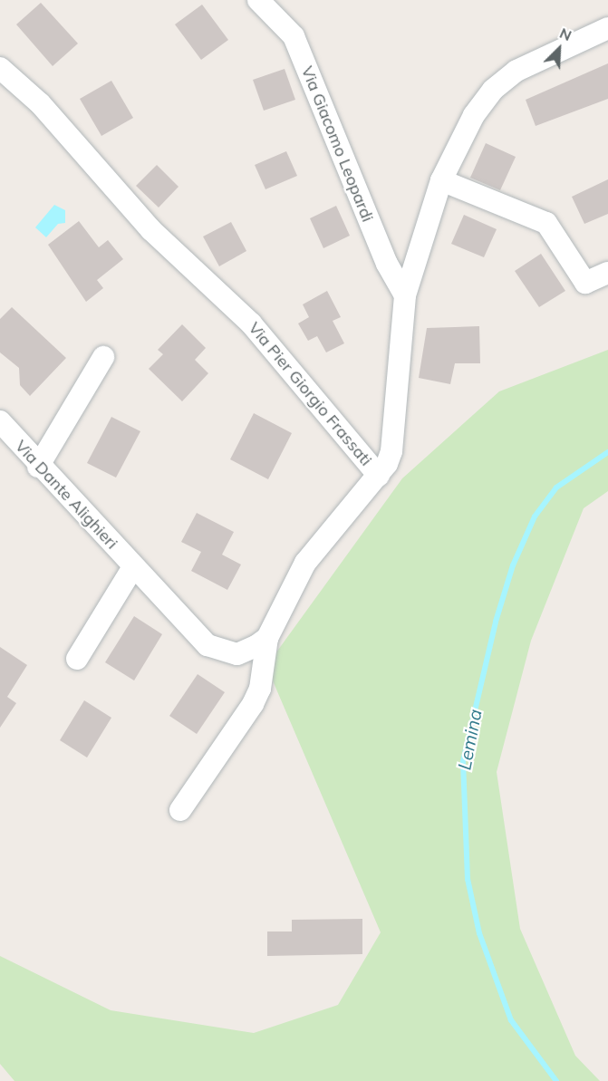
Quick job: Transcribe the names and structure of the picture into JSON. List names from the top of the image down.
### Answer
{
  "streets": {
    "street": ["Via Giacomo Leopardi", "Via Pier Giorgio Frassati", "Via Dante Alighieri"]
  },
  "crossings": [
    ["Via Giacomo Leopardi", "Via Pier Giorgio Frassati"]
  ],
  "water": ["Lemina"],
  "north": "top right"
}
